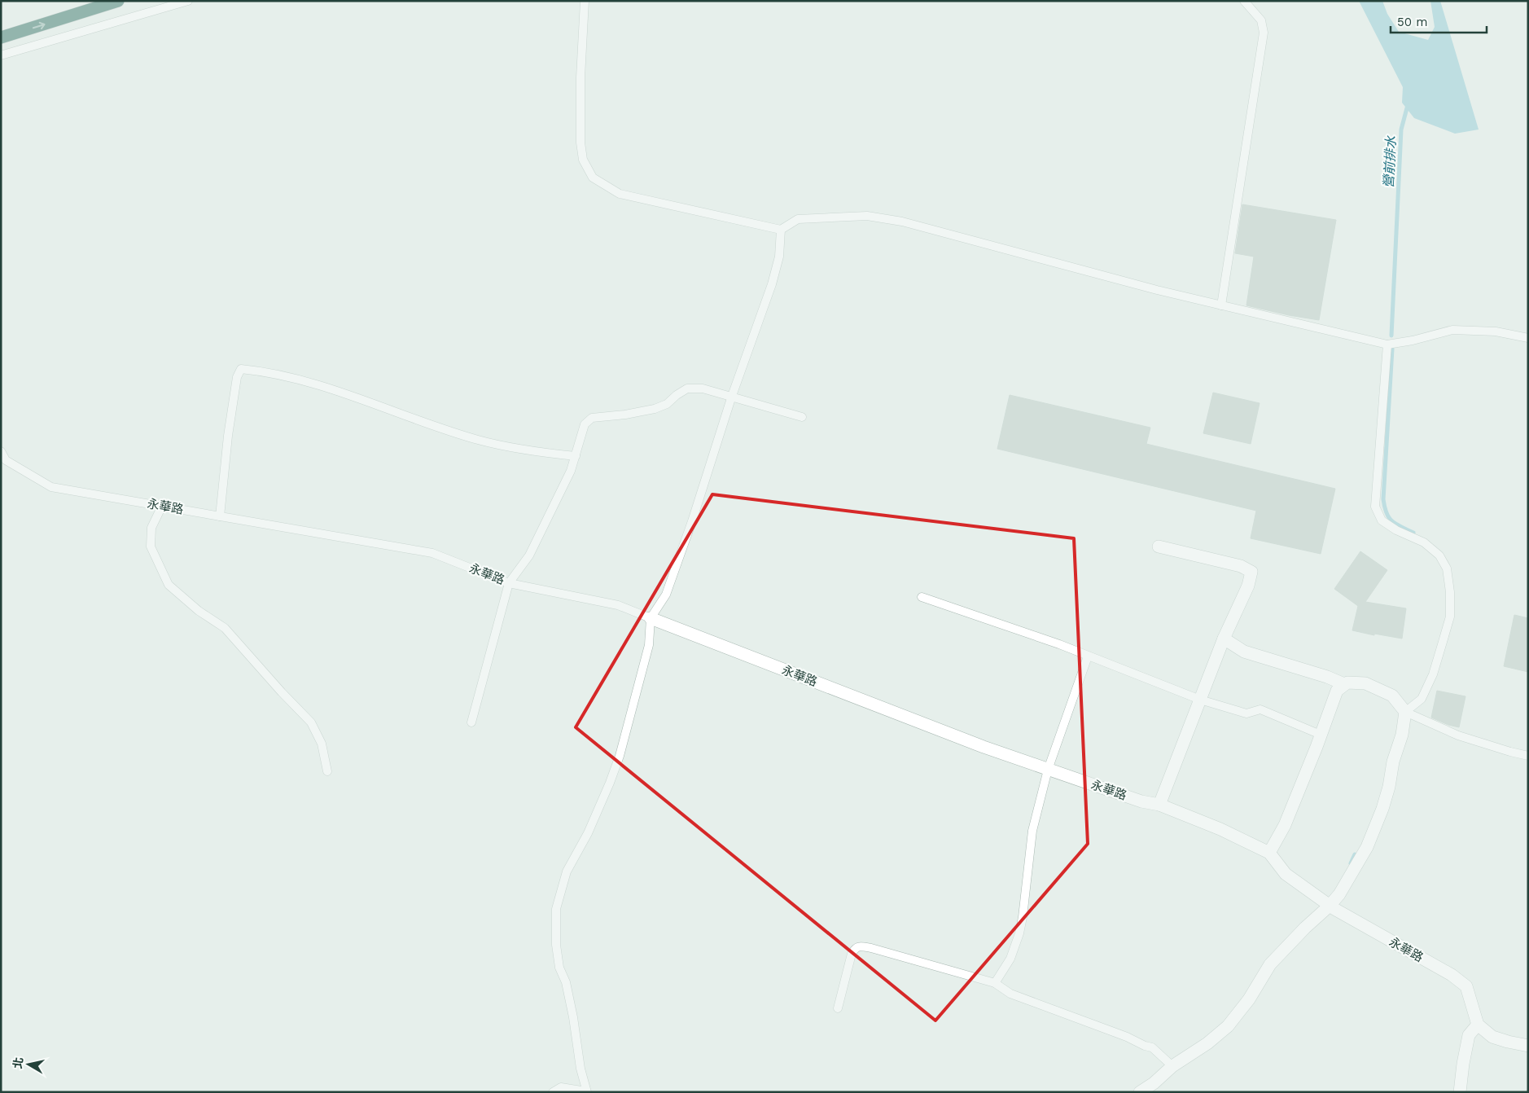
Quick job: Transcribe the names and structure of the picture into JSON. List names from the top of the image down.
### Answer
{
  "streets": {
    "street": ["永華路"]
  },
  "water": ["營前排水"],
  "scale_bar": "50 m",
  "north": "left"
}
